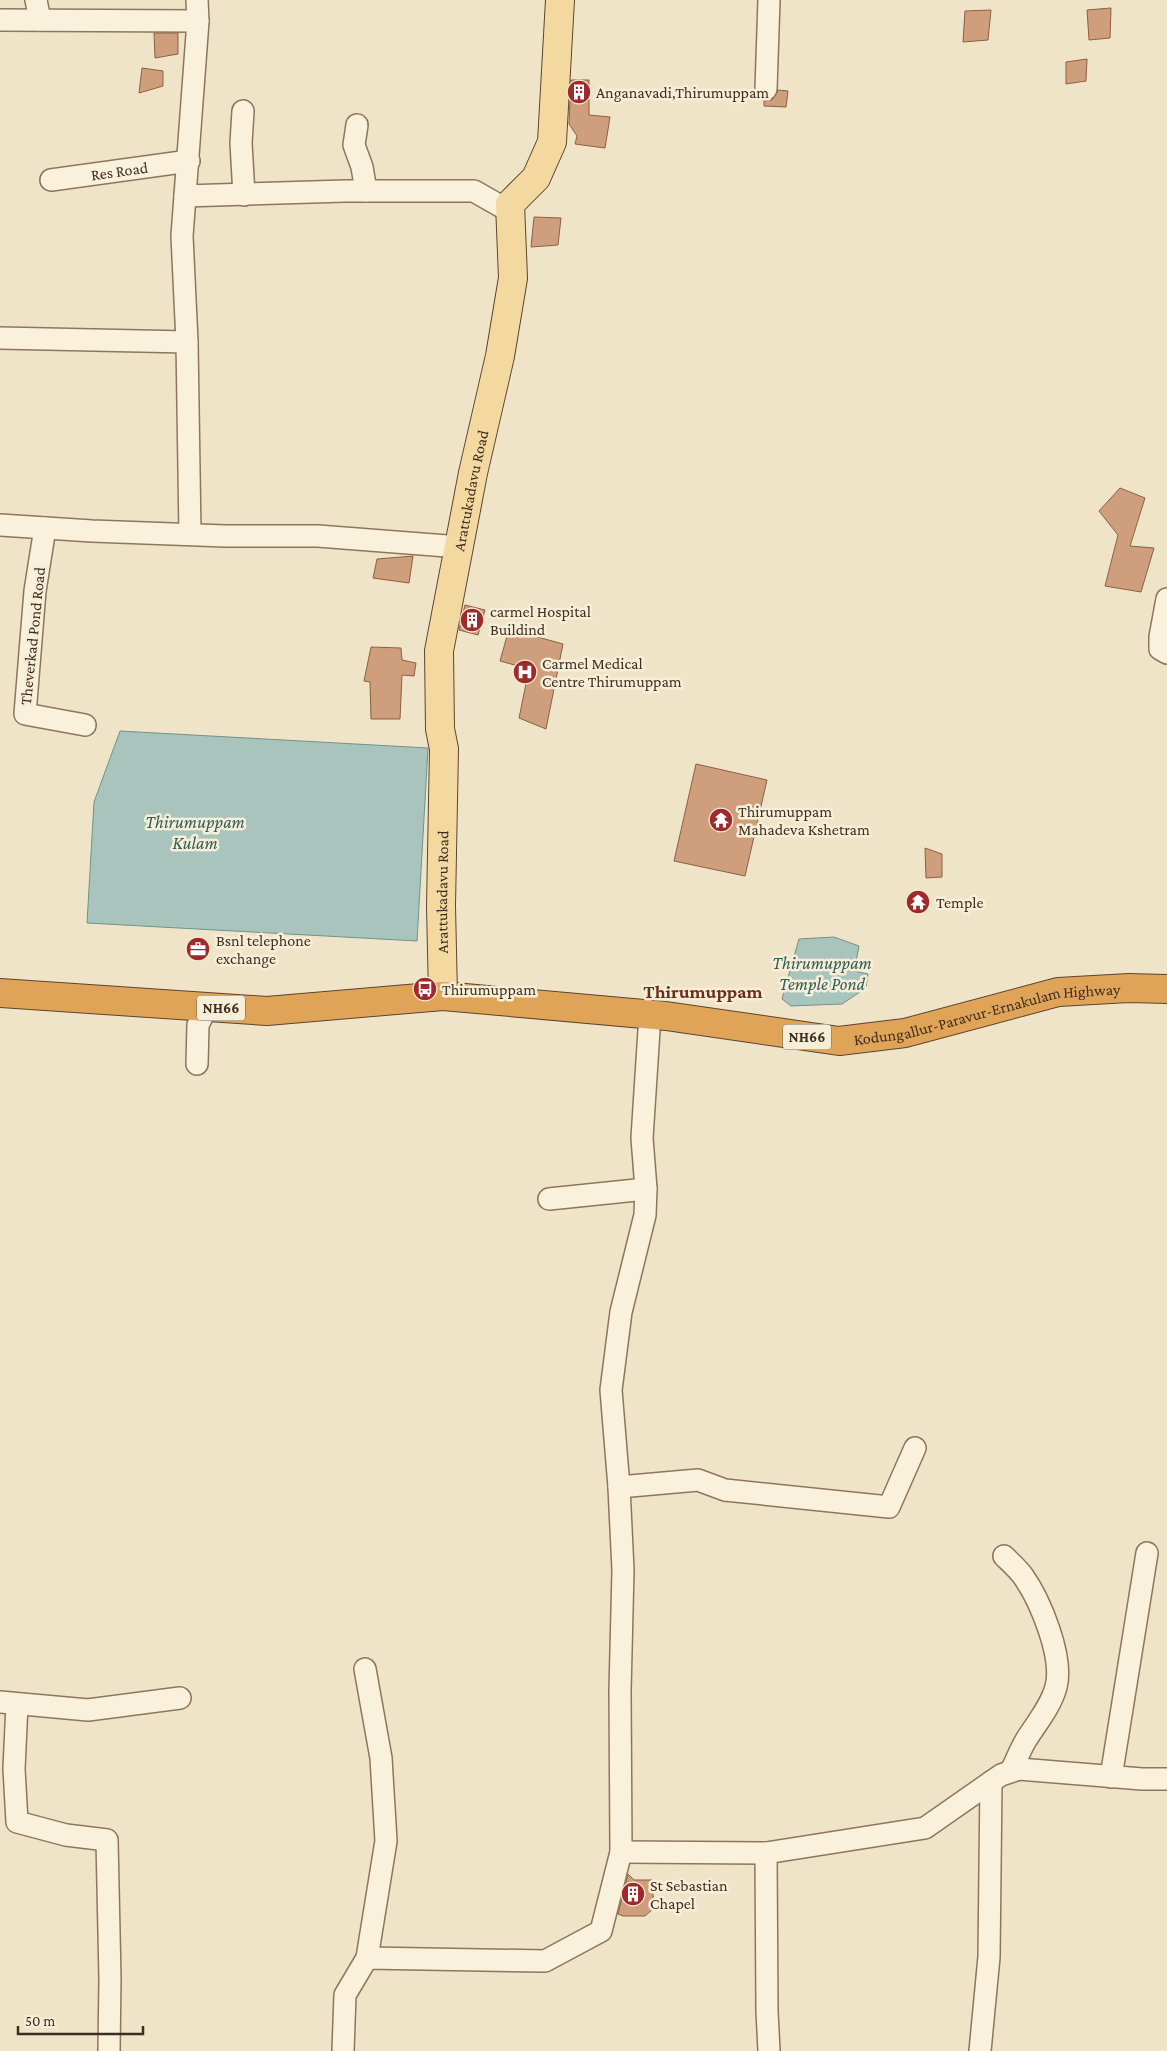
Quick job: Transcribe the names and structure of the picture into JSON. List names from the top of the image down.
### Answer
{
  "streets": {
    "highway": ["NH66", "Kodungallur-Paravur-Ernakulam Highway"],
    "main road": ["Arattukadavu Road"],
    "street": ["Res Road", "Theverkad Pond Road"]
  },
  "crossings": [
    ["Arattukadavu Road", "Kodungallur-Paravur-Ernakulam Highway"]
  ],
  "districts": ["Thirumuppam"],
  "water": ["Thirumuppam Kulam", "Thirumuppam Temple Pond"],
  "places": {
    "building": ["Anganavadi,Thirumuppam", "carmel Hospital Buildind", "St Sebastian Chapel"],
    "hospital": ["Carmel Medical Centre Thirumuppam"],
    "temple": ["Thirumuppam Mahadeva Kshetram", "Temple"],
    "office": ["Bsnl telephone exchange"],
    "bus stop": ["Thirumuppam"]
  },
  "scale_bar": "50 m"
}
